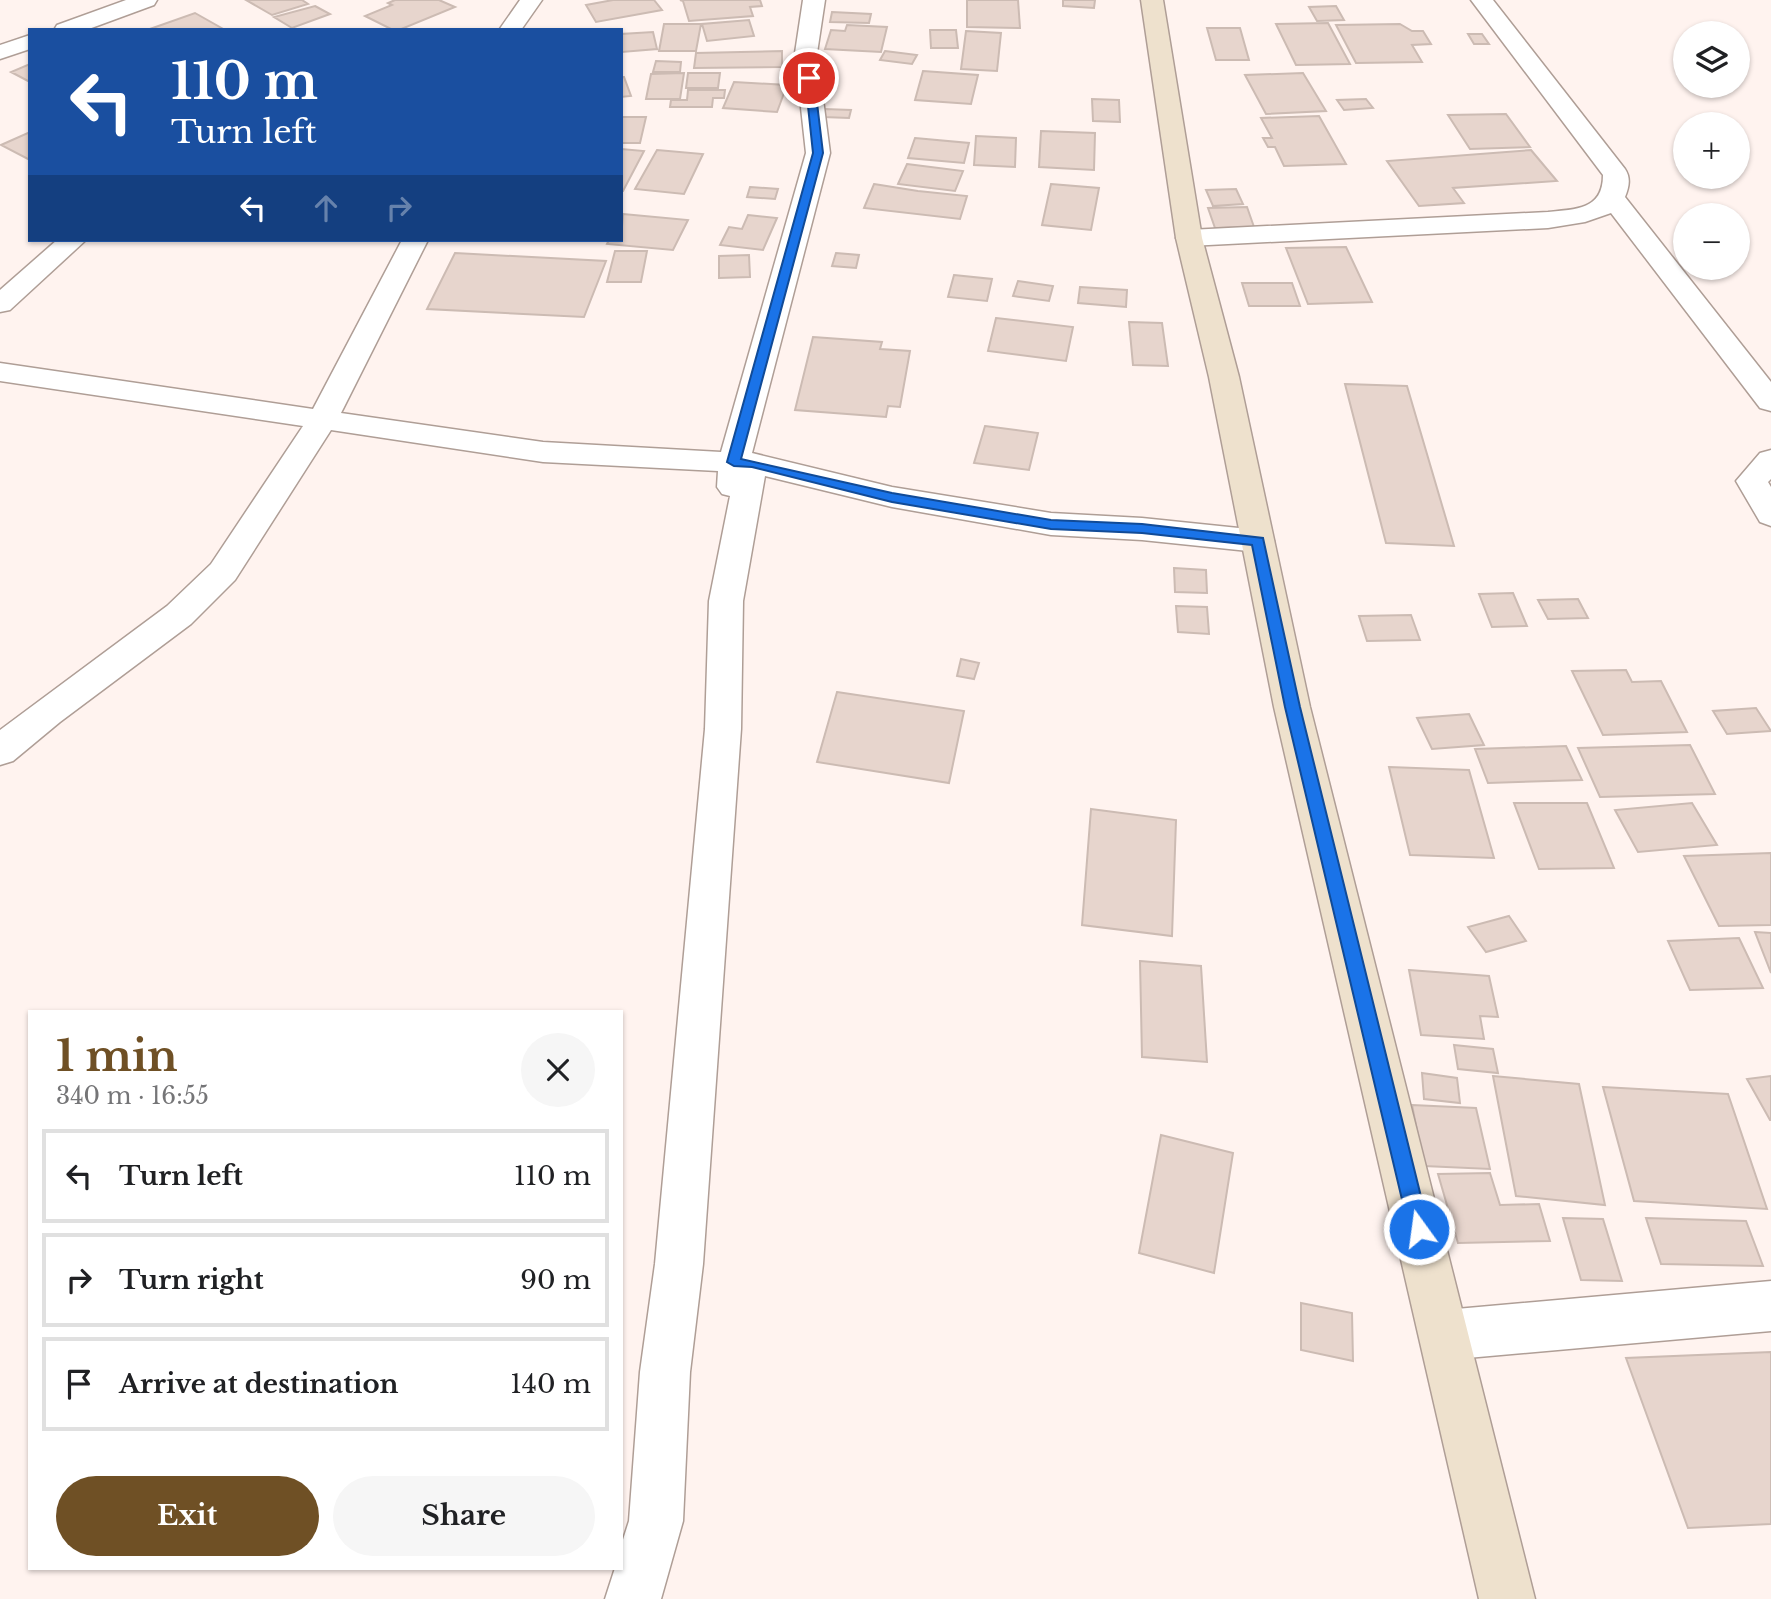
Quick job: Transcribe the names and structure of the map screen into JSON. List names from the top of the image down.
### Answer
{
  "page": {
    "map_buttons": ["+", "−"],
    "turn": ["110 m", "Turn left"],
    "heading": ["1 min", "340 m · 16:55"],
    "list": [
      {
        "name": "Turn left",
        "value": "110 m"
      },
      {
        "name": "Turn right",
        "value": "90 m"
      },
      {
        "name": "Arrive at destination",
        "value": "140 m"
      }
    ],
    "buttons": ["Exit", "Share"]
  }
}
